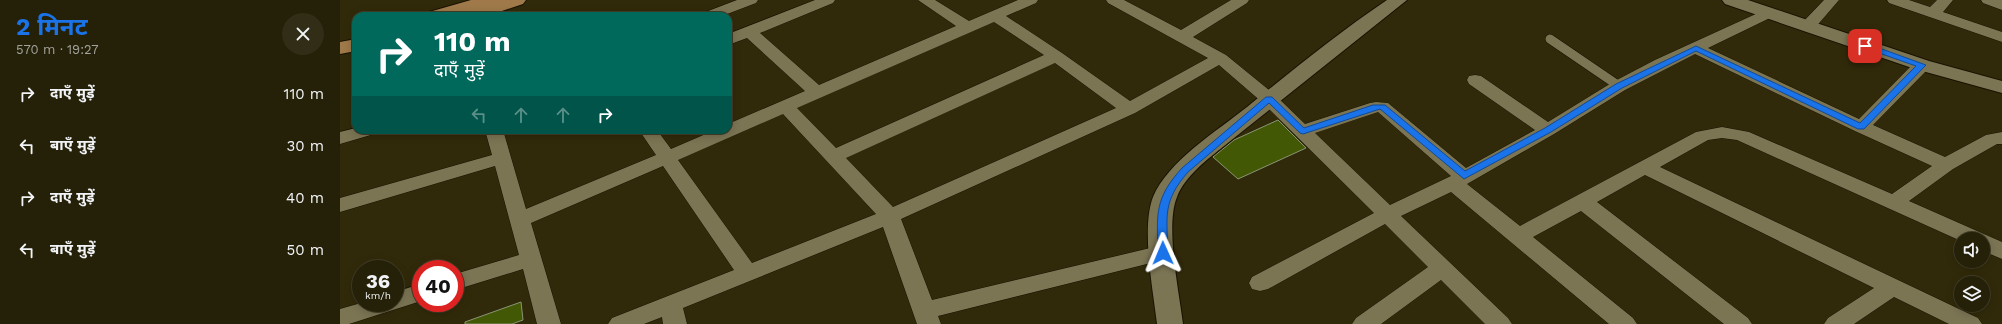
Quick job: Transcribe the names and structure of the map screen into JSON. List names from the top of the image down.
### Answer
{
  "page": {
    "heading": ["2 मिनट", "570 m · 19:27"],
    "turn": ["110 m", "दाएँ मुड़ें"],
    "list": [
      {
        "name": "दाएँ मुड़ें",
        "value": "110 m"
      },
      {
        "name": "बाएँ मुड़ें",
        "value": "30 m"
      },
      {
        "name": "दाएँ मुड़ें",
        "value": "40 m"
      },
      {
        "name": "बाएँ मुड़ें",
        "value": "50 m"
      }
    ],
    "speed": "36 km/h",
    "limit": "40"
  }
}
